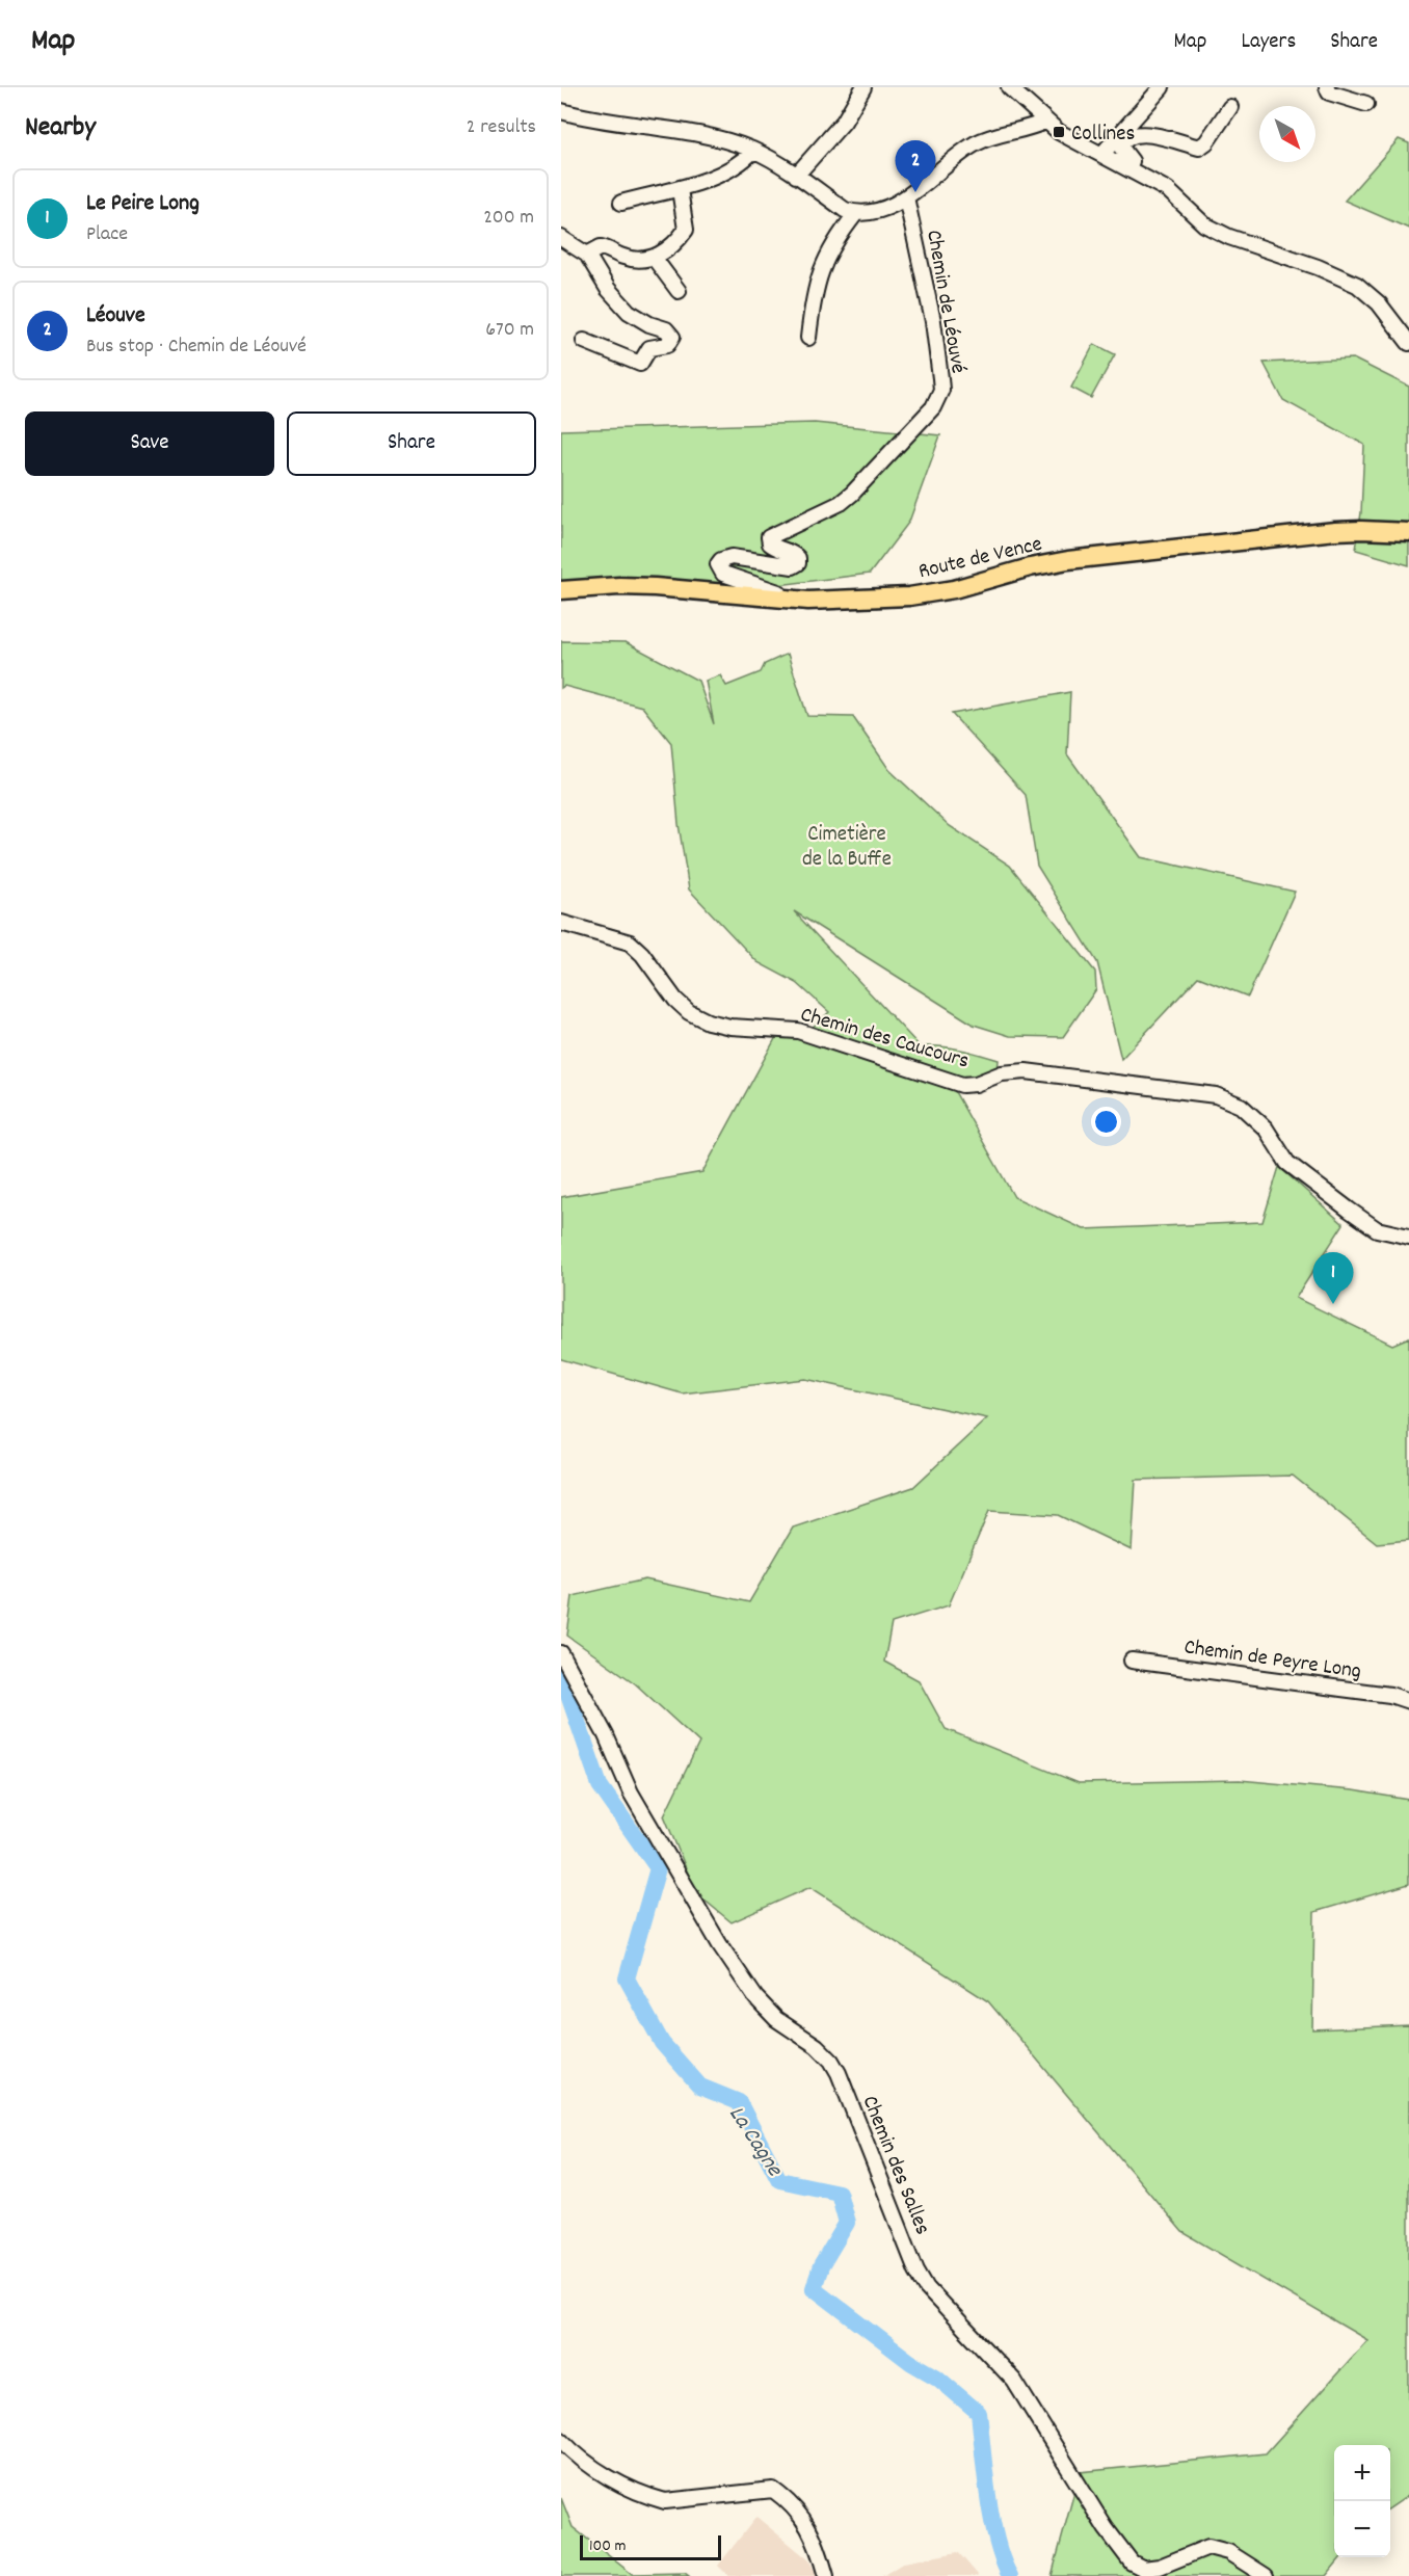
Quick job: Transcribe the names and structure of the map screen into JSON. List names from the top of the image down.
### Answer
{
  "streets": {
    "main road": ["Route de Vence"],
    "street": [
      "Chemin de Léouvé",
      "Chemin des Caucours",
      "Chemin de Peyre Long",
      "Chemin des Salles"
    ]
  },
  "crossings": [
    ["Chemin de Léouvé", "Route de Vence"]
  ],
  "water": ["La Cagne"],
  "parks": ["Cimetière de la Buffe"],
  "places": {
    "transit": ["Collines"]
  },
  "scale_bar": "100 m",
  "north": "bottom right",
  "page": {
    "header": "Map",
    "nav": ["Map", "Layers", "Share"],
    "heading": ["Nearby", "2 results"],
    "pins": ["2", "1"],
    "list": [
      {
        "mark": "1",
        "name": "Le Peire Long",
        "note": "Place",
        "value": "200 m"
      },
      {
        "mark": "2",
        "name": "Léouve",
        "note": "Bus stop · Chemin de Léouvé",
        "value": "670 m"
      }
    ],
    "buttons": ["Save", "Share"],
    "map_buttons": ["+", "−"],
    "scale": "100 m"
  }
}
